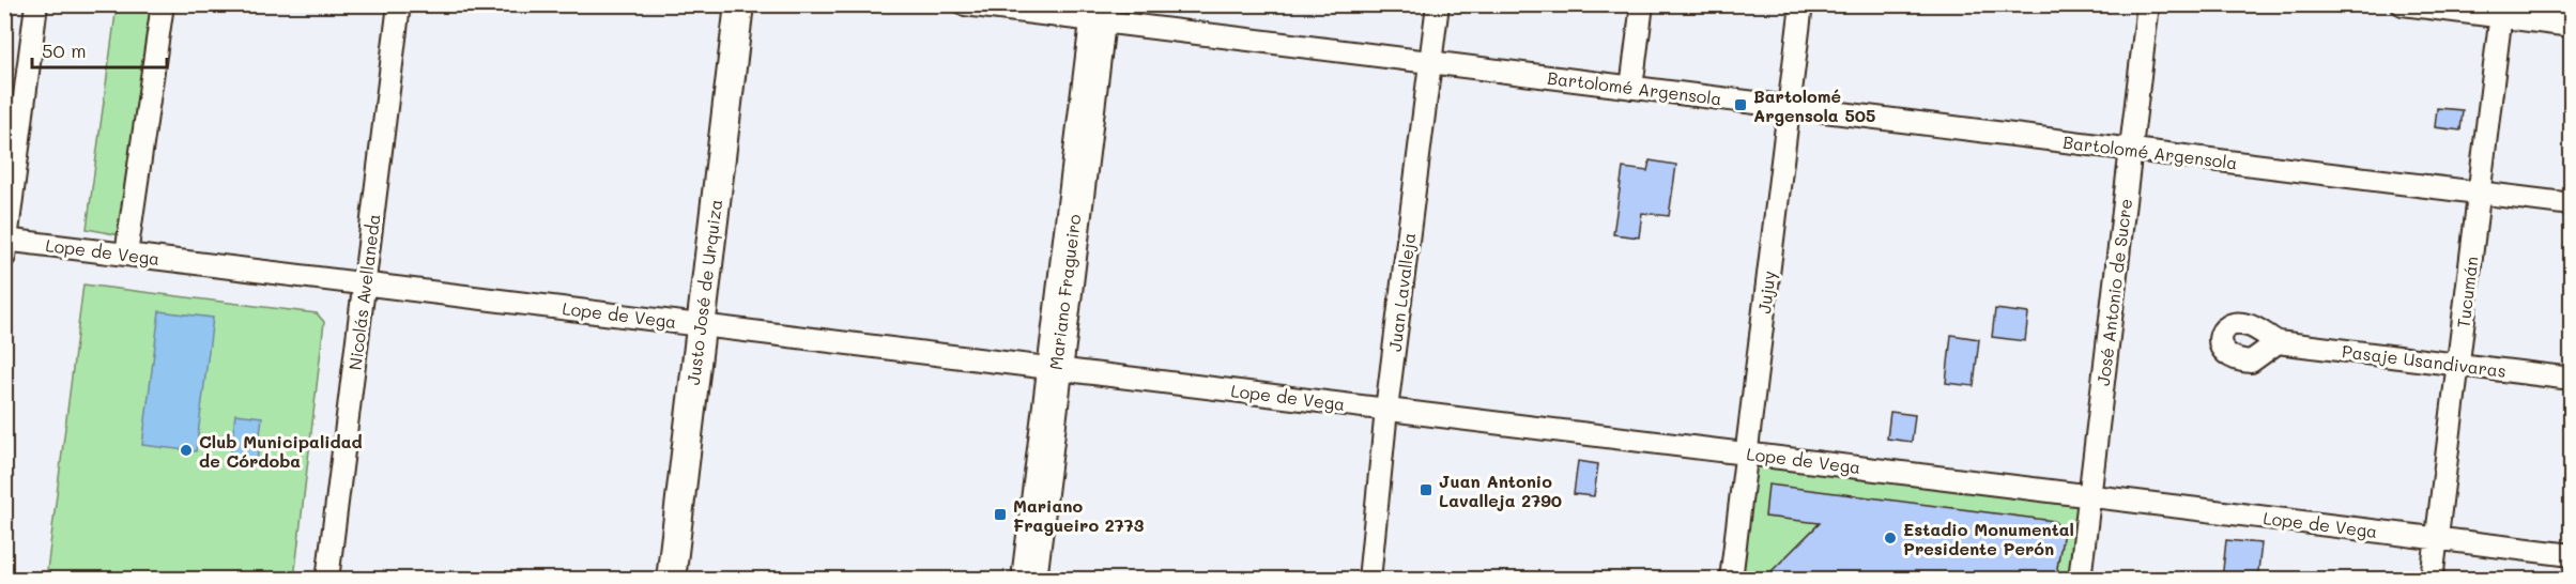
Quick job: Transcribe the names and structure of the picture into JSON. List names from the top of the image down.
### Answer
{
  "streets": {
    "main road": ["Mariano Fragueiro"],
    "street": [
      "Bartolomé Argensola",
      "Lope de Vega",
      "Nicolás Avellaneda",
      "Justo José de Urquiza",
      "Juan Lavalleja",
      "Jujuy",
      "José Antonio de Sucre",
      "Tucumán",
      "Pasaje Usandivaras"
    ]
  },
  "crossings": [
    ["Bartolomé Argensola", "Mariano Fragueiro"],
    ["Bartolomé Argensola", "Juan Lavalleja"],
    ["Bartolomé Argensola", "Jujuy"],
    ["Bartolomé Argensola", "José Antonio de Sucre"],
    ["Bartolomé Argensola", "Tucumán"],
    ["Lope de Vega", "Nicolás Avellaneda"],
    ["Lope de Vega", "Justo José de Urquiza"],
    ["Lope de Vega", "Mariano Fragueiro"],
    ["Lope de Vega", "Juan Lavalleja"],
    ["Lope de Vega", "Jujuy"],
    ["Lope de Vega", "José Antonio de Sucre"],
    ["Lope de Vega", "Tucumán"],
    ["Tucumán", "Pasaje Usandivaras"]
  ],
  "places": {
    "transit": ["Bartolomé Argensola 505", "Juan Antonio Lavalleja 2790", "Mariano Fragueiro 2773"],
    "other": ["Club Municipalidad de Córdoba", "Estadio Monumental Presidente Perón"]
  },
  "scale_bar": "50 m"
}
